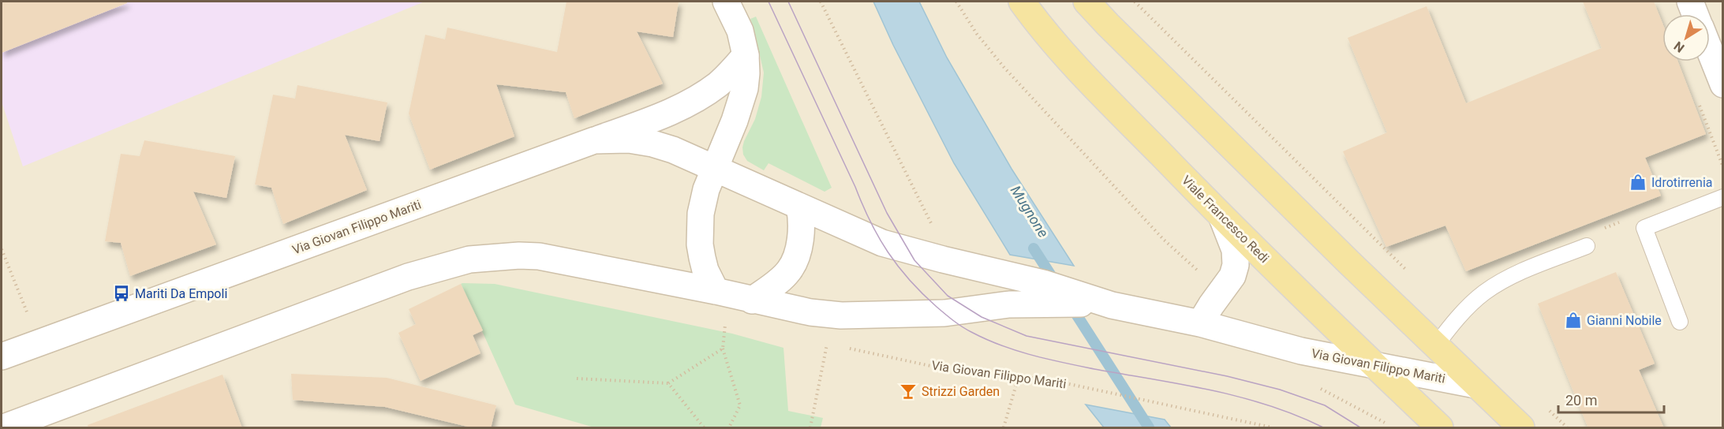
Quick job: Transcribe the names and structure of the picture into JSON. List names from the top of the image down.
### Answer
{
  "streets": {
    "main road": ["Viale Francesco Redi"],
    "street": ["Via Giovan Filippo Mariti"]
  },
  "crossings": [
    ["Viale Francesco Redi", "Via Giovan Filippo Mariti"]
  ],
  "water": ["Mugnone"],
  "places": {
    "shop": ["Idrotirrenia", "Gianni Nobile"],
    "bus stop": ["Mariti Da Empoli"],
    "bar": ["Strizzi Garden"]
  },
  "scale_bar": "20 m",
  "north": "bottom left"
}
